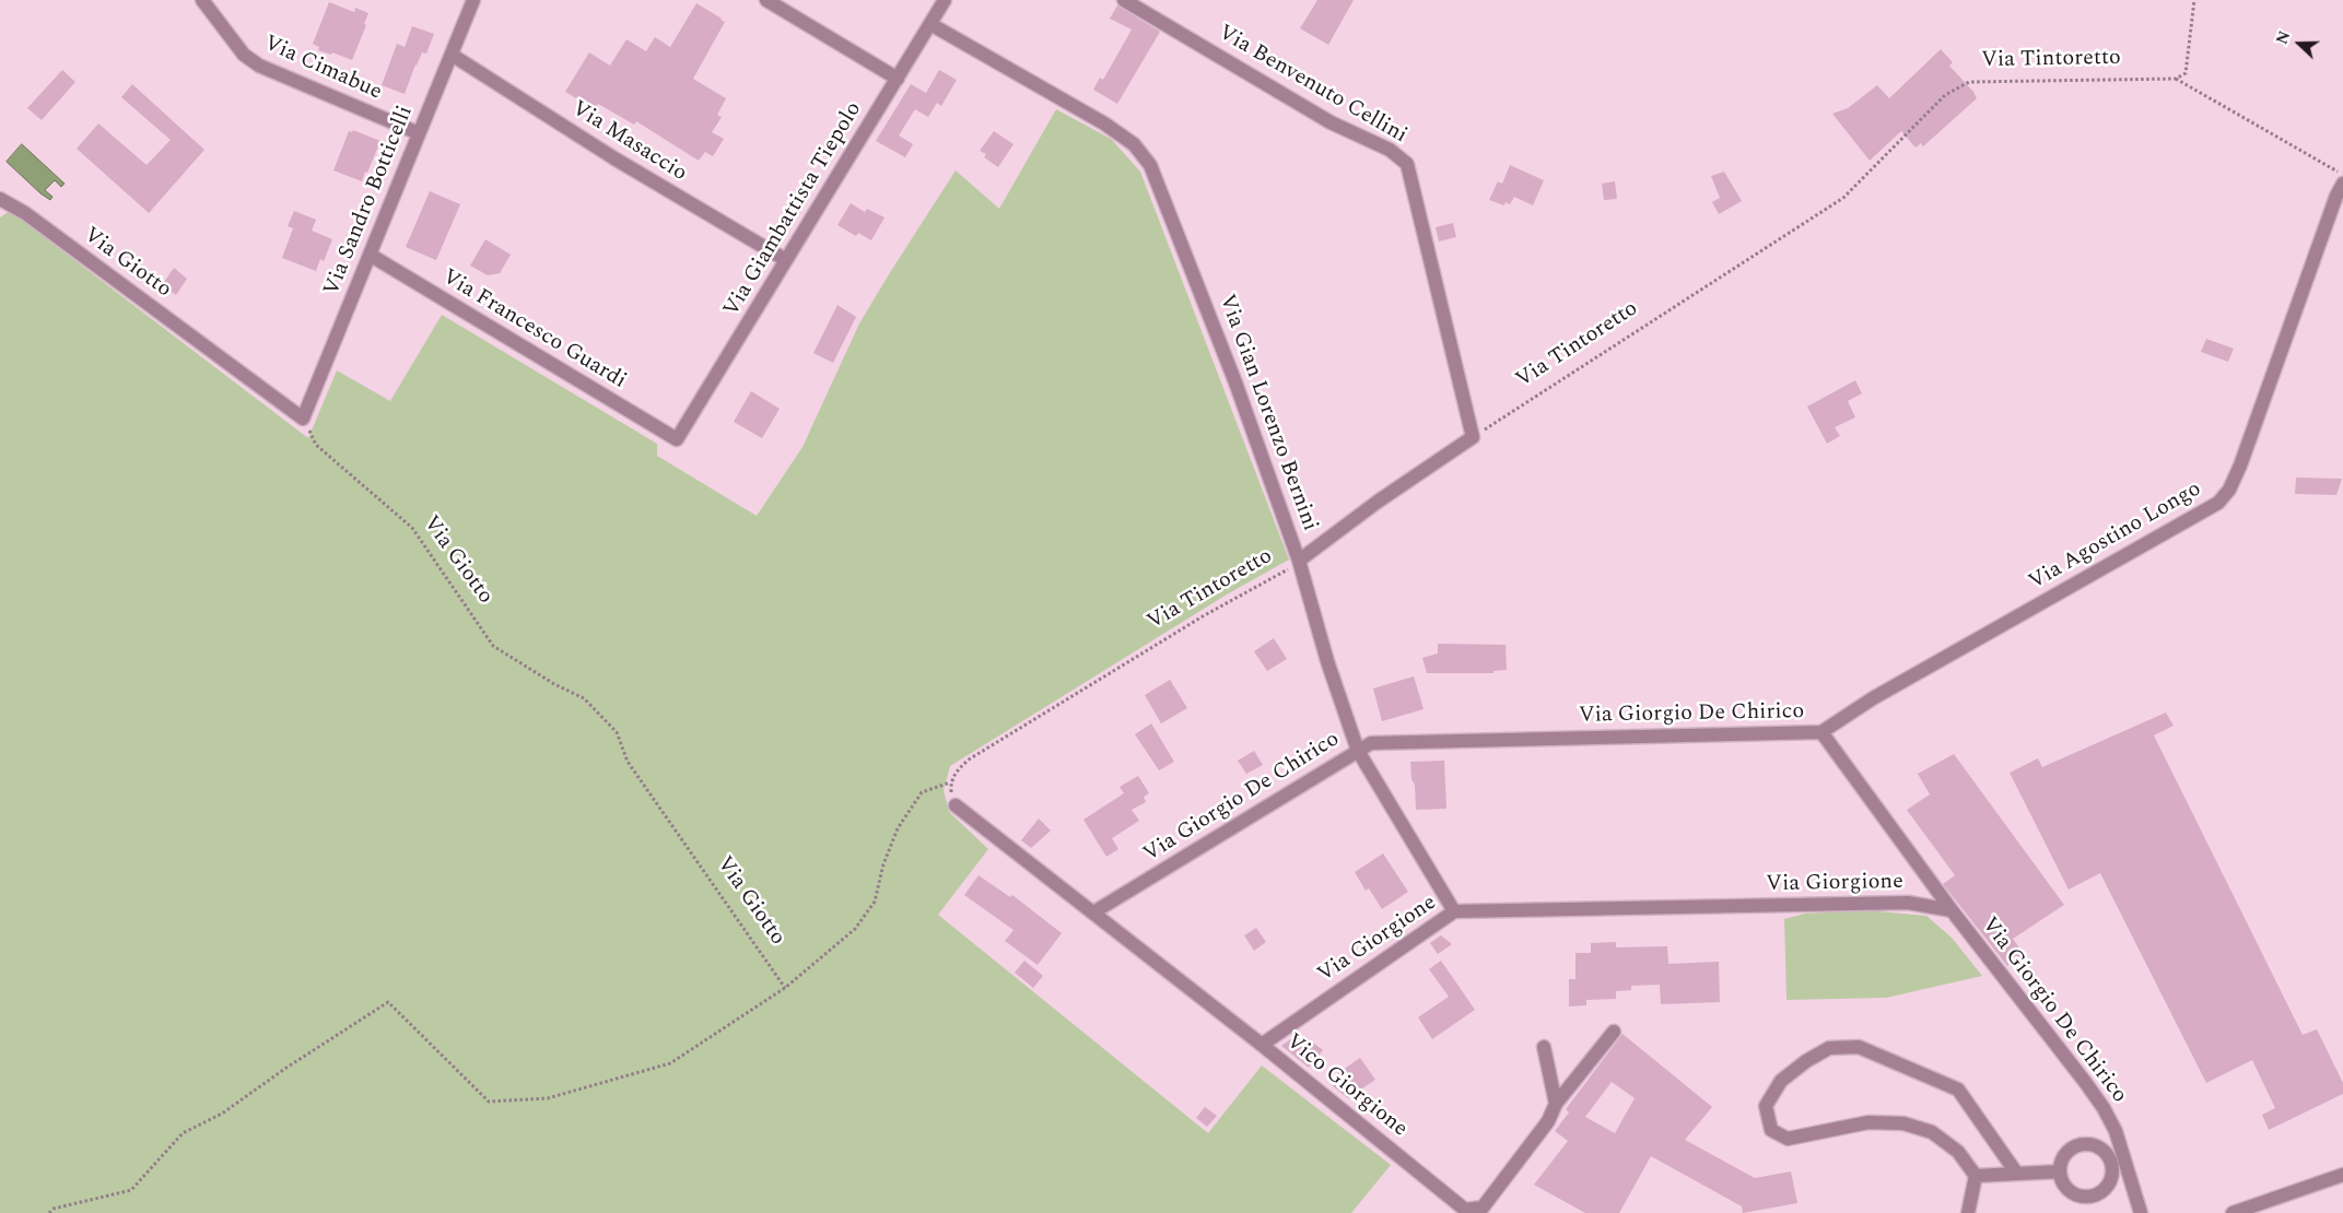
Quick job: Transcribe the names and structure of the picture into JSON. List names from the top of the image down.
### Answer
{
  "streets": {
    "street": [
      "Via Tintoretto",
      "Via Cimabue",
      "Via Benvenuto Cellini",
      "Via Masaccio",
      "Via Sandro Botticelli",
      "Via Giambattista Tiepolo",
      "Via Giotto",
      "Via Francesco Guardi",
      "Via Gian Lorenzo Bernini",
      "Via Agostino Longo",
      "Via Giorgio De Chirico",
      "Via Giorgione",
      "Vico Giorgione"
    ]
  },
  "crossings": [
    ["Via Tintoretto", "Via Benvenuto Cellini"],
    ["Via Tintoretto", "Via Gian Lorenzo Bernini"],
    ["Via Cimabue", "Via Sandro Botticelli"],
    ["Via Masaccio", "Via Sandro Botticelli"],
    ["Via Masaccio", "Via Giambattista Tiepolo"],
    ["Via Sandro Botticelli", "Via Giotto"],
    ["Via Sandro Botticelli", "Via Francesco Guardi"],
    ["Via Giambattista Tiepolo", "Via Francesco Guardi"],
    ["Via Giambattista Tiepolo", "Via Gian Lorenzo Bernini"],
    ["Via Gian Lorenzo Bernini", "Via Giorgio De Chirico"],
    ["Via Gian Lorenzo Bernini", "Via Giorgione"],
    ["Via Agostino Longo", "Via Giorgio De Chirico"],
    ["Via Giorgio De Chirico", "Via Giorgione"],
    ["Via Giorgione", "Vico Giorgione"]
  ],
  "north": "left"
}
